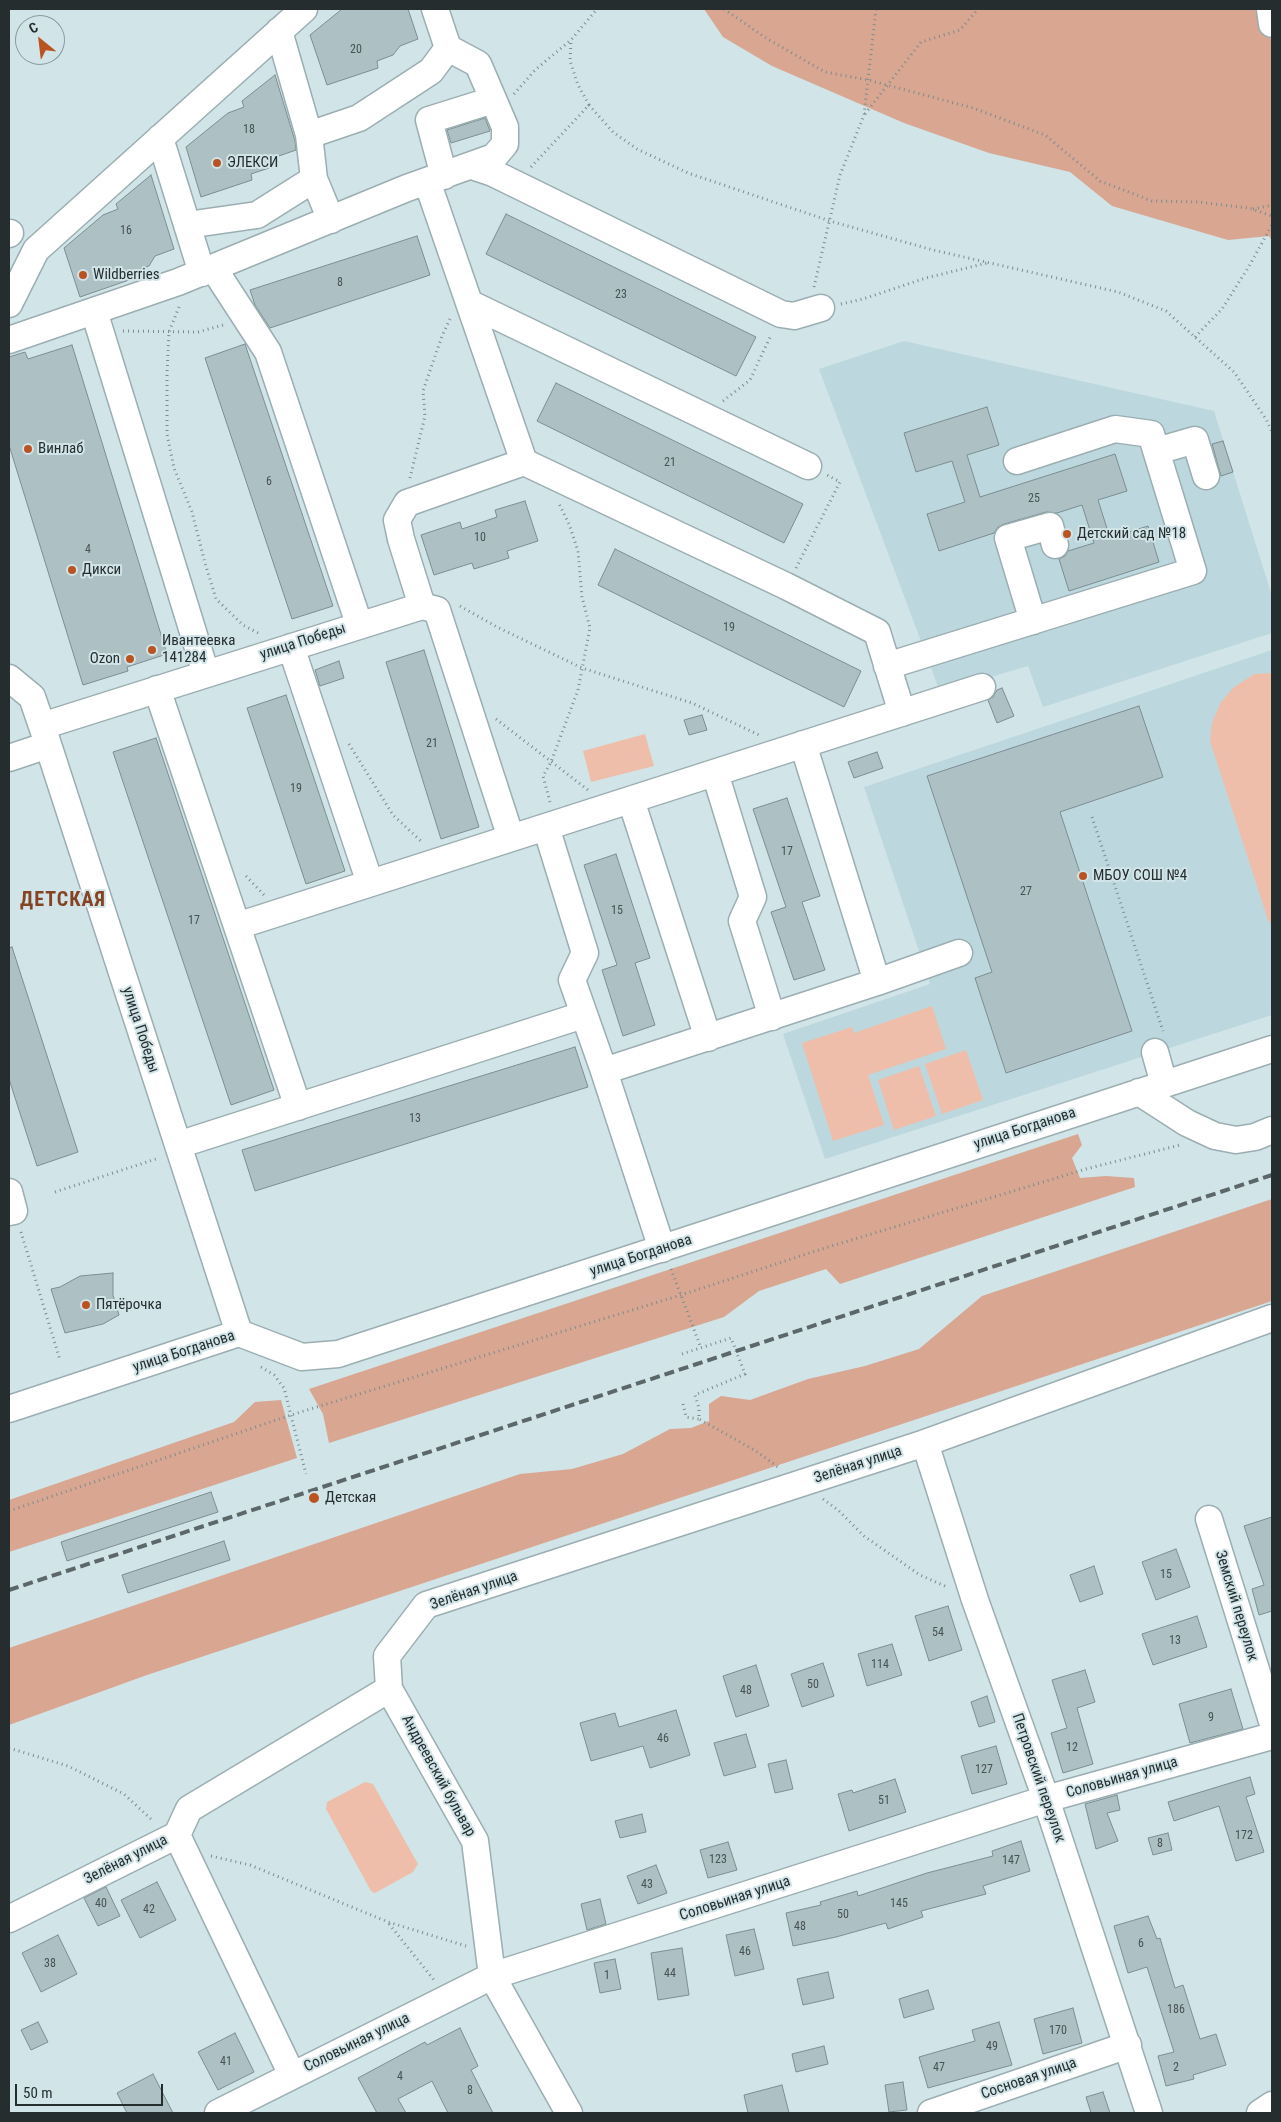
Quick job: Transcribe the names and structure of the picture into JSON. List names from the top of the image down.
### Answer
{
  "streets": {
    "street": [
      "улица Победы",
      "улица Богданова",
      "Зелёная улица",
      "Земский переулок",
      "Андреевский бульвар",
      "Петровский переулок",
      "Соловьиная улица",
      "Сосновая улица"
    ]
  },
  "crossings": [
    ["улица Победы", "улица Богданова"],
    ["Зелёная улица", "Андреевский бульвар"],
    ["Зелёная улица", "Петровский переулок"],
    ["Андреевский бульвар", "Соловьиная улица"],
    ["Петровский переулок", "Соловьиная улица"],
    ["Петровский переулок", "Сосновая улица"]
  ],
  "districts": ["ДЕТСКАЯ"],
  "places": [
    "ЭЛЕКСИ",
    "Wildberries",
    "Винлаб",
    "Детский сад №18",
    "Дикси",
    "Ивантеевка 141284",
    "Ozon",
    "МБОУ СОШ №4",
    "Пятёрочка",
    "Детская"
  ],
  "house_numbers": [
    "20",
    "18",
    "16",
    "8",
    "23",
    "21",
    "6",
    "25",
    "10",
    "4",
    "19",
    "21",
    "19",
    "17",
    "27",
    "15",
    "17",
    "13",
    "15",
    "54",
    "13",
    "114",
    "50",
    "48",
    "9",
    "46",
    "12",
    "127",
    "51",
    "172",
    "8",
    "123",
    "147",
    "43",
    "40",
    "145",
    "42",
    "50",
    "48",
    "6",
    "46",
    "38",
    "44",
    "1",
    "186",
    "170",
    "49",
    "41",
    "47",
    "2",
    "4",
    "8"
  ],
  "scale_bar": "50 m",
  "north": "top left"
}
